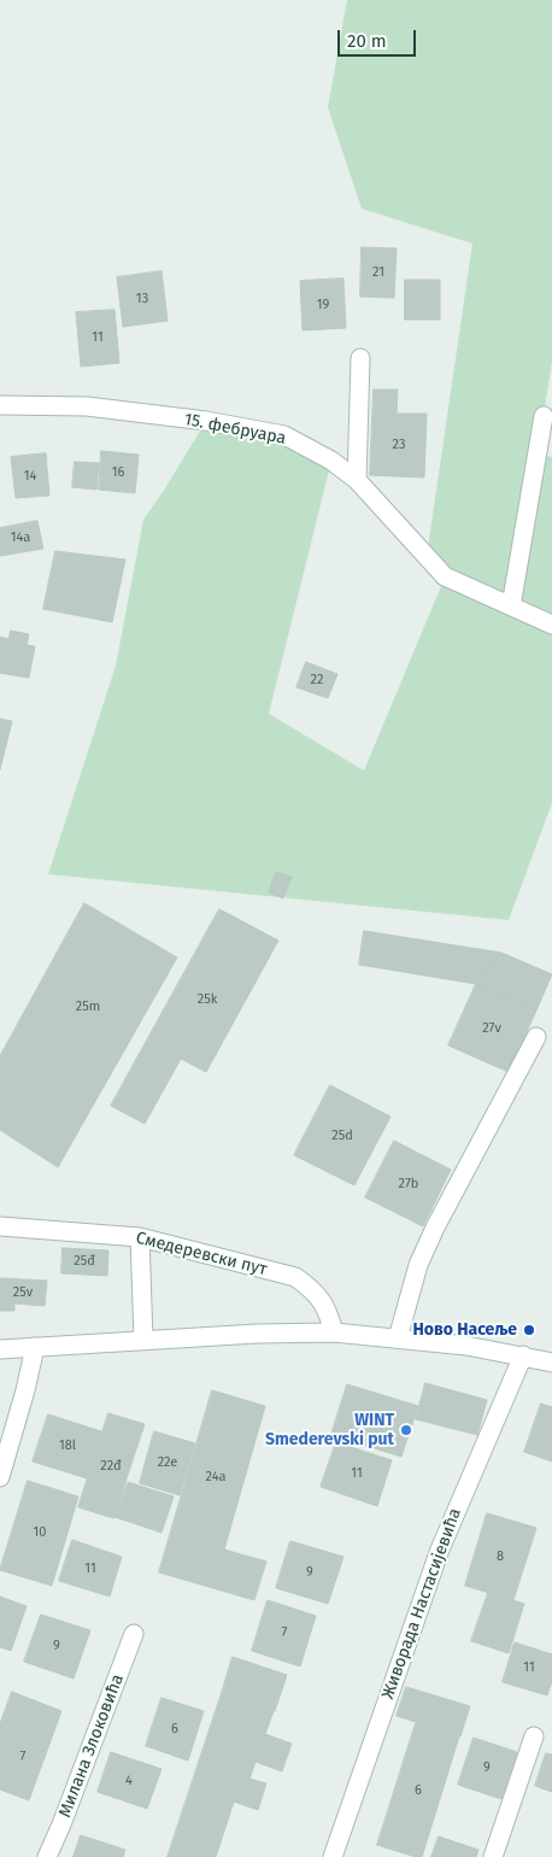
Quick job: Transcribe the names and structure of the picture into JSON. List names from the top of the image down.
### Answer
{
  "streets": {
    "street": [
      "15. фебруара",
      "Смедеревски пут",
      "Живорада Настасијевића",
      "Милана Злоковића"
    ]
  },
  "places": ["Ново Насеље", "WINT Smederevski put"],
  "house_numbers": [
    "21",
    "13",
    "19",
    "11",
    "23",
    "16",
    "14",
    "14a",
    "22",
    "25k",
    "25m",
    "27v",
    "25d",
    "27b",
    "25đ",
    "25v",
    "18l",
    "22e",
    "22đ",
    "11",
    "24a",
    "10",
    "8",
    "11",
    "9",
    "7",
    "9",
    "11",
    "6",
    "7",
    "9",
    "4",
    "6"
  ],
  "scale_bar": "20 m"
}
